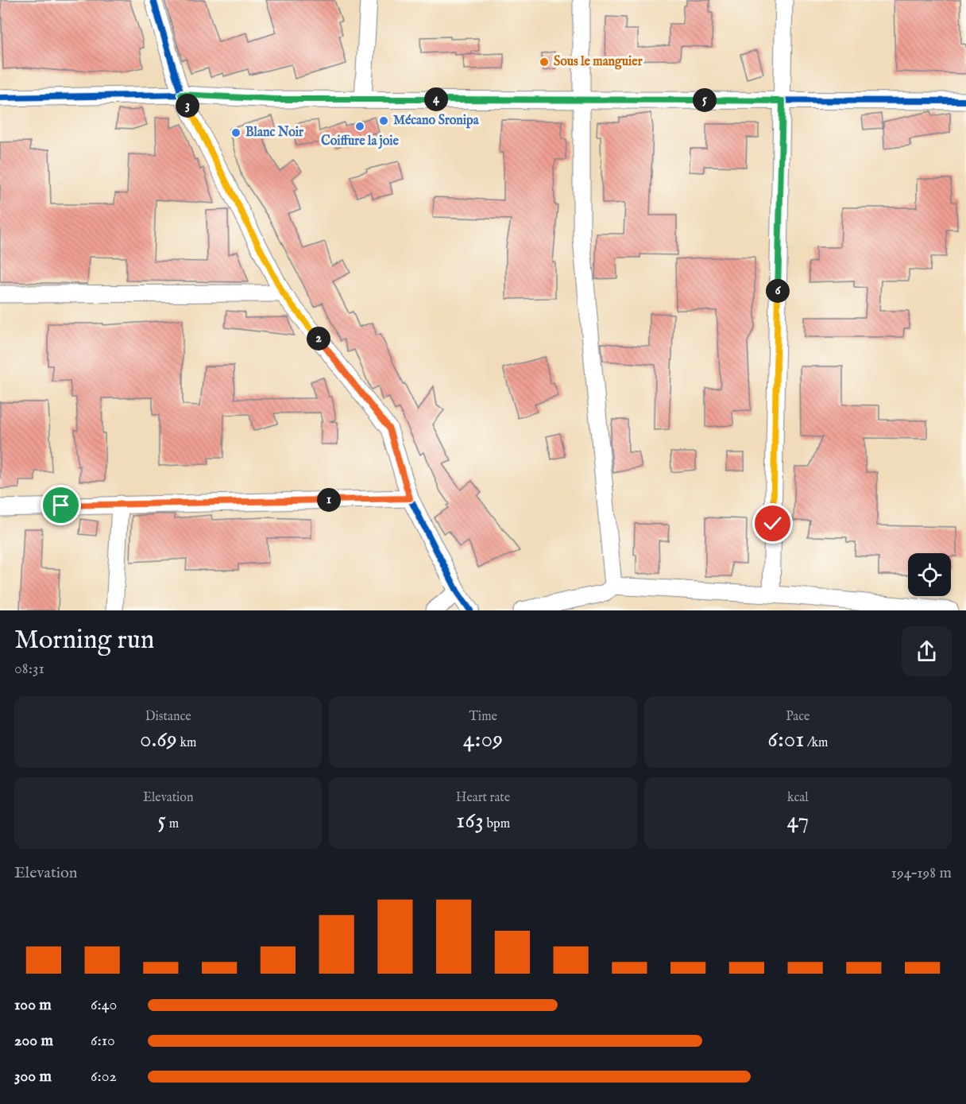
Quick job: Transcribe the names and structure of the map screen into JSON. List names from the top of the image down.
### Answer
{
  "places": [
    "Sous le manguier",
    "Mécano Sronipa",
    "Coiffure la joie",
    "Blanc Noir"
  ],
  "page": {
    "pins": [
      "4",
      "5",
      "3",
      "6",
      "2",
      "1"
    ],
    "heading": ["Morning run", "08:31"],
    "stats": [
      ["Distance", "0.69 km"],
      ["Time", "4:09"],
      ["Pace", "6:01 /km"],
      ["Elevation", "5 m"],
      ["Heart rate", "163 bpm"],
      ["kcal", "47"]
    ],
    "chart": ["Elevation", "194–198 m"],
    "list": [
      {
        "name": "100 m",
        "note": "6:40"
      },
      {
        "name": "200 m",
        "note": "6:10"
      },
      {
        "name": "300 m",
        "note": "6:02"
      }
    ]
  }
}
